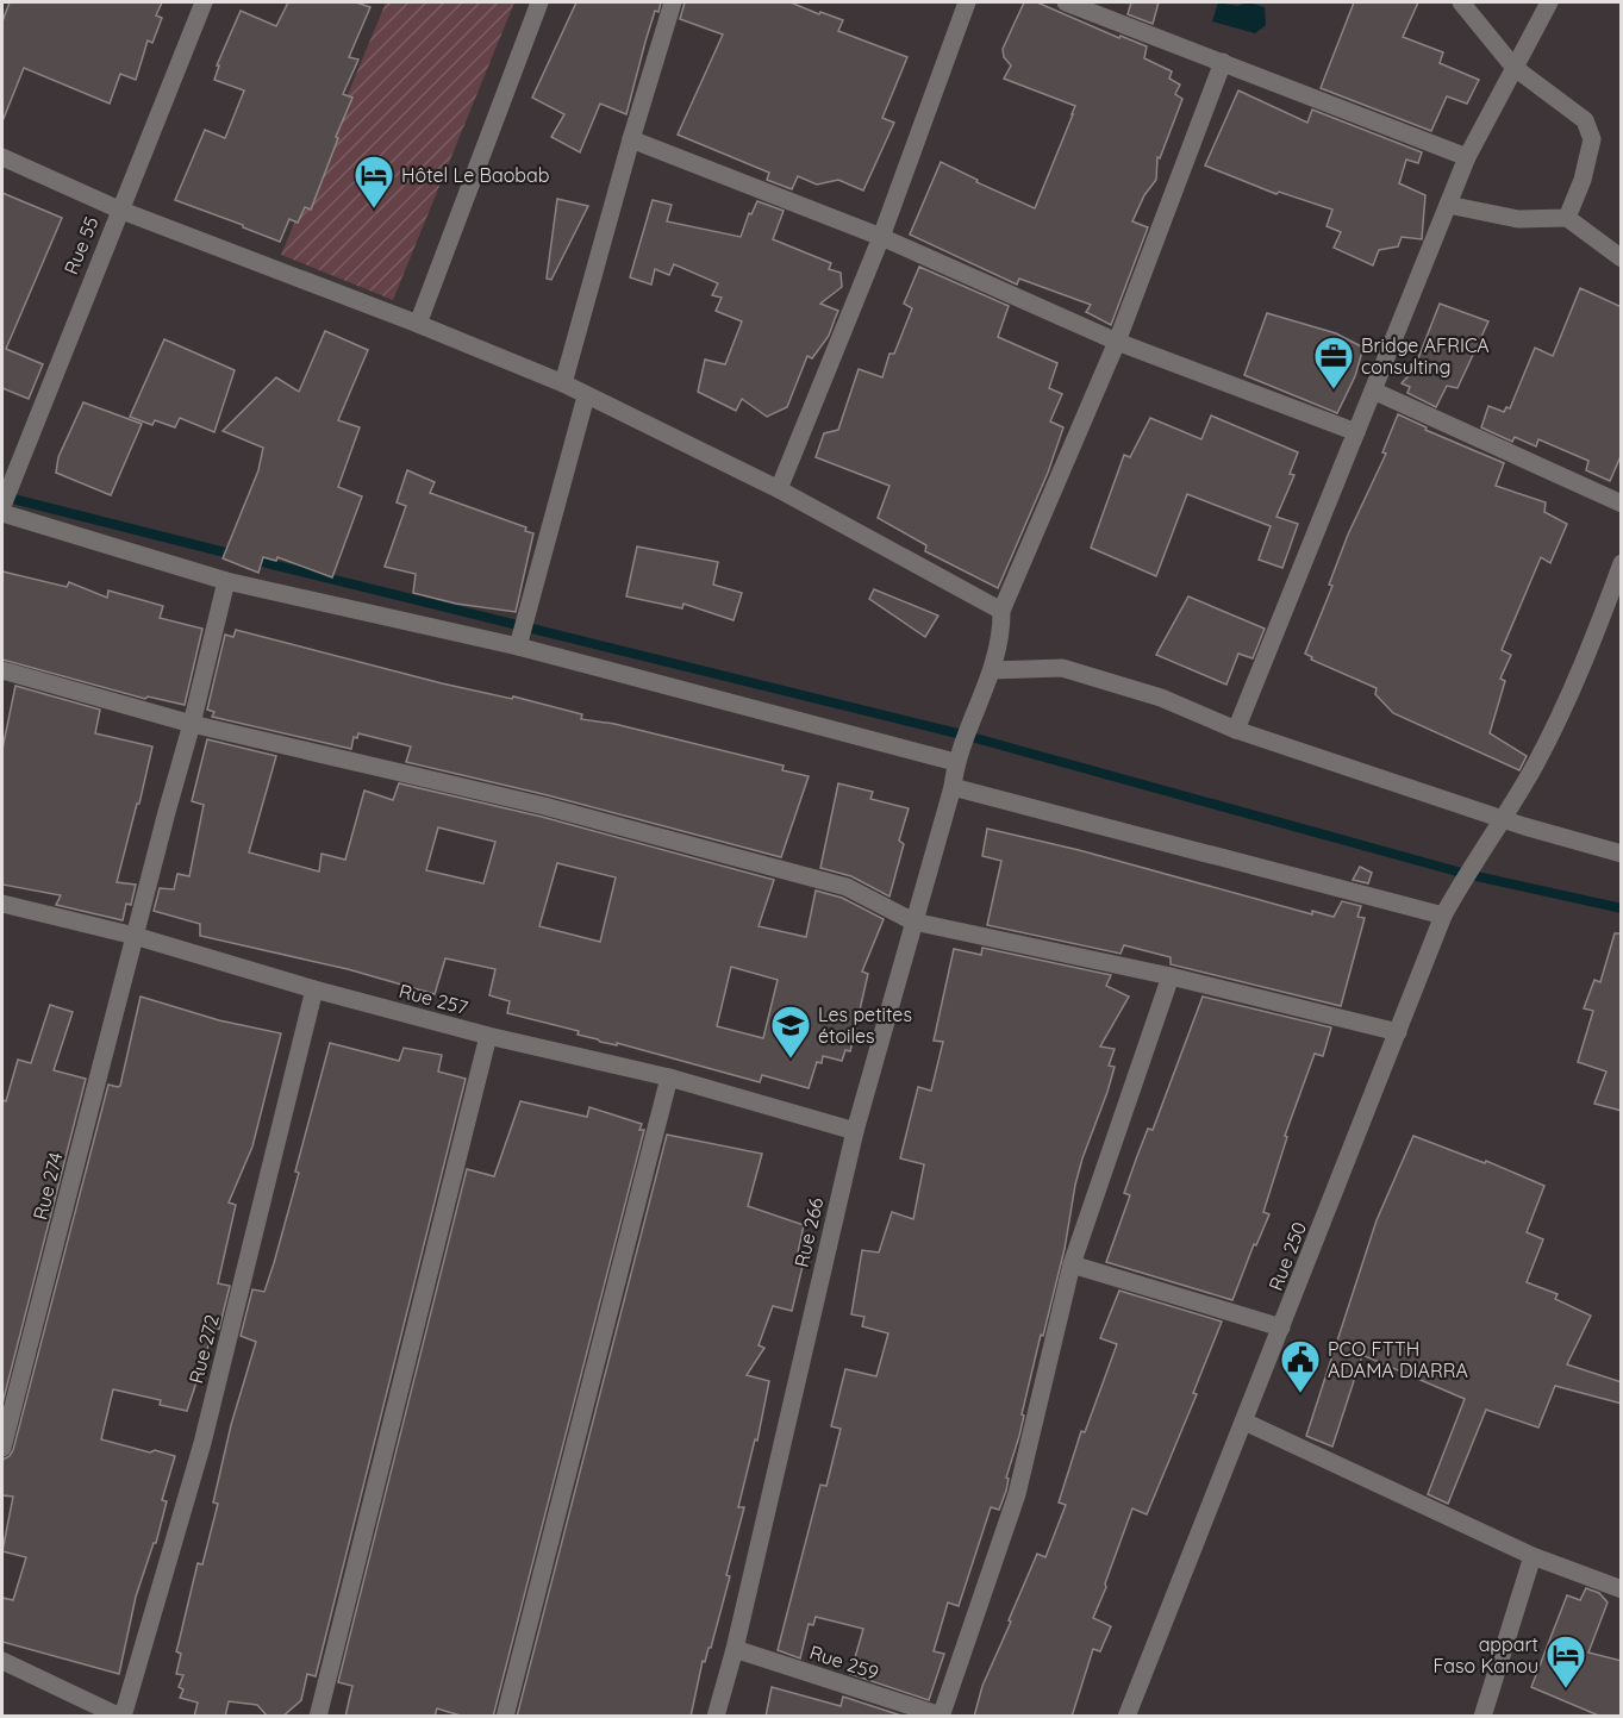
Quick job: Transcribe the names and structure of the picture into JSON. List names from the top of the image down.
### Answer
{
  "streets": {
    "street": [
      "Rue 55",
      "Rue 257",
      "Rue 274",
      "Rue 266",
      "Rue 250",
      "Rue 272",
      "Rue 259"
    ]
  },
  "crossings": [
    ["Rue 257", "Rue 274"],
    ["Rue 257", "Rue 266"],
    ["Rue 257", "Rue 272"],
    ["Rue 266", "Rue 259"]
  ],
  "places": {
    "hotel": ["Hôtel Le Baobab", "appart Faso Kanou"],
    "office": ["Bridge AFRICA consulting"],
    "school or university": ["Les petites étoiles"],
    "public building": ["PCO FTTH ADAMA DIARRA"]
  }
}
